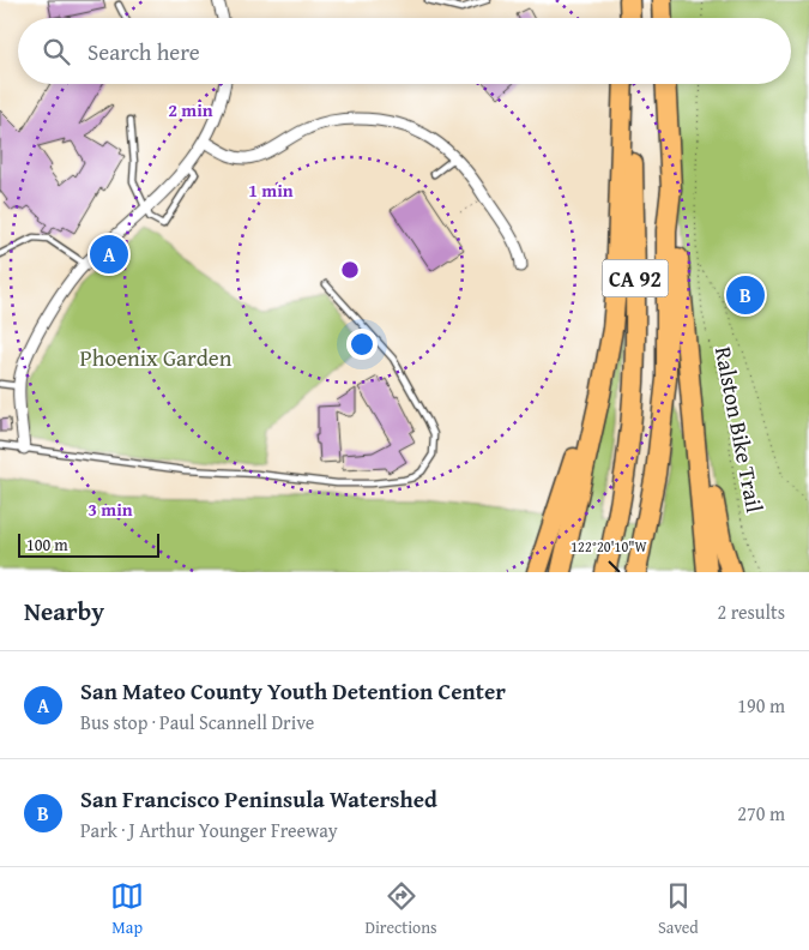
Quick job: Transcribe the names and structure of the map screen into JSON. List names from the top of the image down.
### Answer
{
  "streets": {
    "highway": ["CA 92"],
    "path": ["Ralston Bike Trail"]
  },
  "parks": ["Phoenix Garden"],
  "scale_bar": "100 m",
  "page": {
    "search": "Search here",
    "pins": ["A", "B"],
    "scale": "100 m",
    "heading": ["Nearby", "2 results"],
    "list": [
      {
        "mark": "A",
        "name": "San Mateo County Youth Detention Center",
        "note": "Bus stop · Paul Scannell Drive",
        "value": "190 m"
      },
      {
        "mark": "B",
        "name": "San Francisco Peninsula Watershed",
        "note": "Park · J Arthur Younger Freeway",
        "value": "270 m"
      }
    ],
    "nav": ["Map", "Directions", "Saved"]
  },
  "coordinates": ["122°20'10\"W"],
  "rings": ["2 min", "1 min", "3 min"]
}
